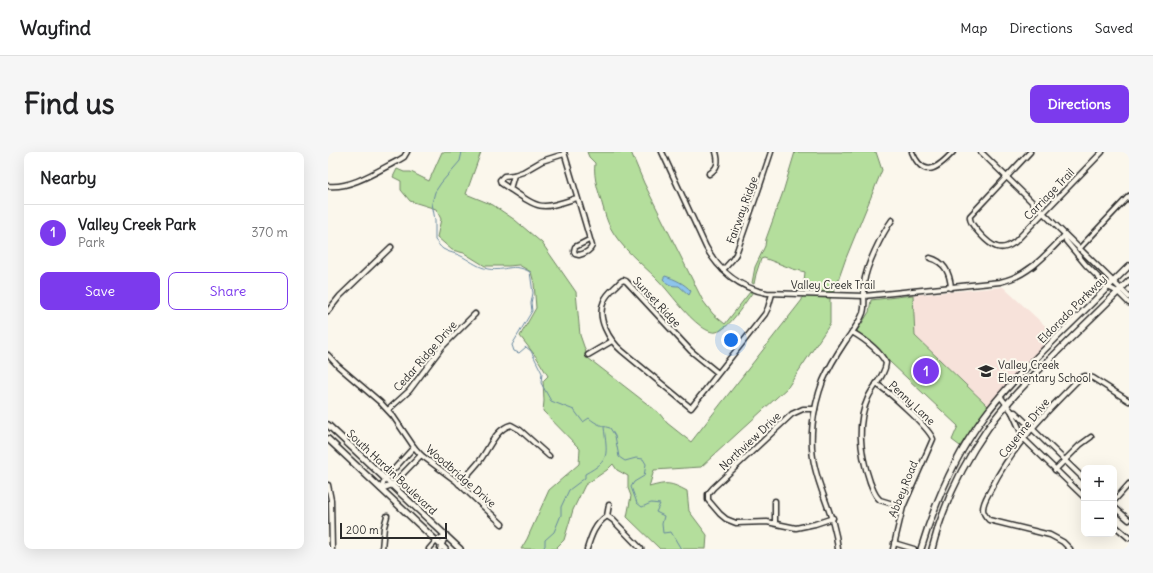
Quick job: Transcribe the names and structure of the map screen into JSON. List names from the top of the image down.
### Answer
{
  "streets": {
    "main road": ["Eldorado Parkway", "South Hardin Boulevard"],
    "street": [
      "Carriage Trail",
      "Fairway Ridge",
      "Valley Creek Trail",
      "Sunset Ridge",
      "Cedar Ridge Drive",
      "Penny Lane",
      "Cayenne Drive",
      "Northview Drive",
      "Woodbridge Drive",
      "Abbey Road"
    ]
  },
  "crossings": [
    ["Fairway Ridge", "Valley Creek Trail"],
    ["Cedar Ridge Drive", "Woodbridge Drive"],
    ["Penny Lane", "Abbey Road"]
  ],
  "places": {
    "school or university": ["Valley Creek Elementary School"]
  },
  "scale_bar": "200 m",
  "page": {
    "header": "Wayfind",
    "nav": ["Map", "Directions", "Saved"],
    "buttons": [
      "Directions",
      ["Save", "Share"]
    ],
    "title": "Find us",
    "heading": "Nearby",
    "list": [
      {
        "mark": "1",
        "name": "Valley Creek Park",
        "note": "Park",
        "value": "370 m"
      }
    ],
    "pins": "1",
    "map_buttons": ["+", "−"],
    "scale": "200 m"
  }
}
